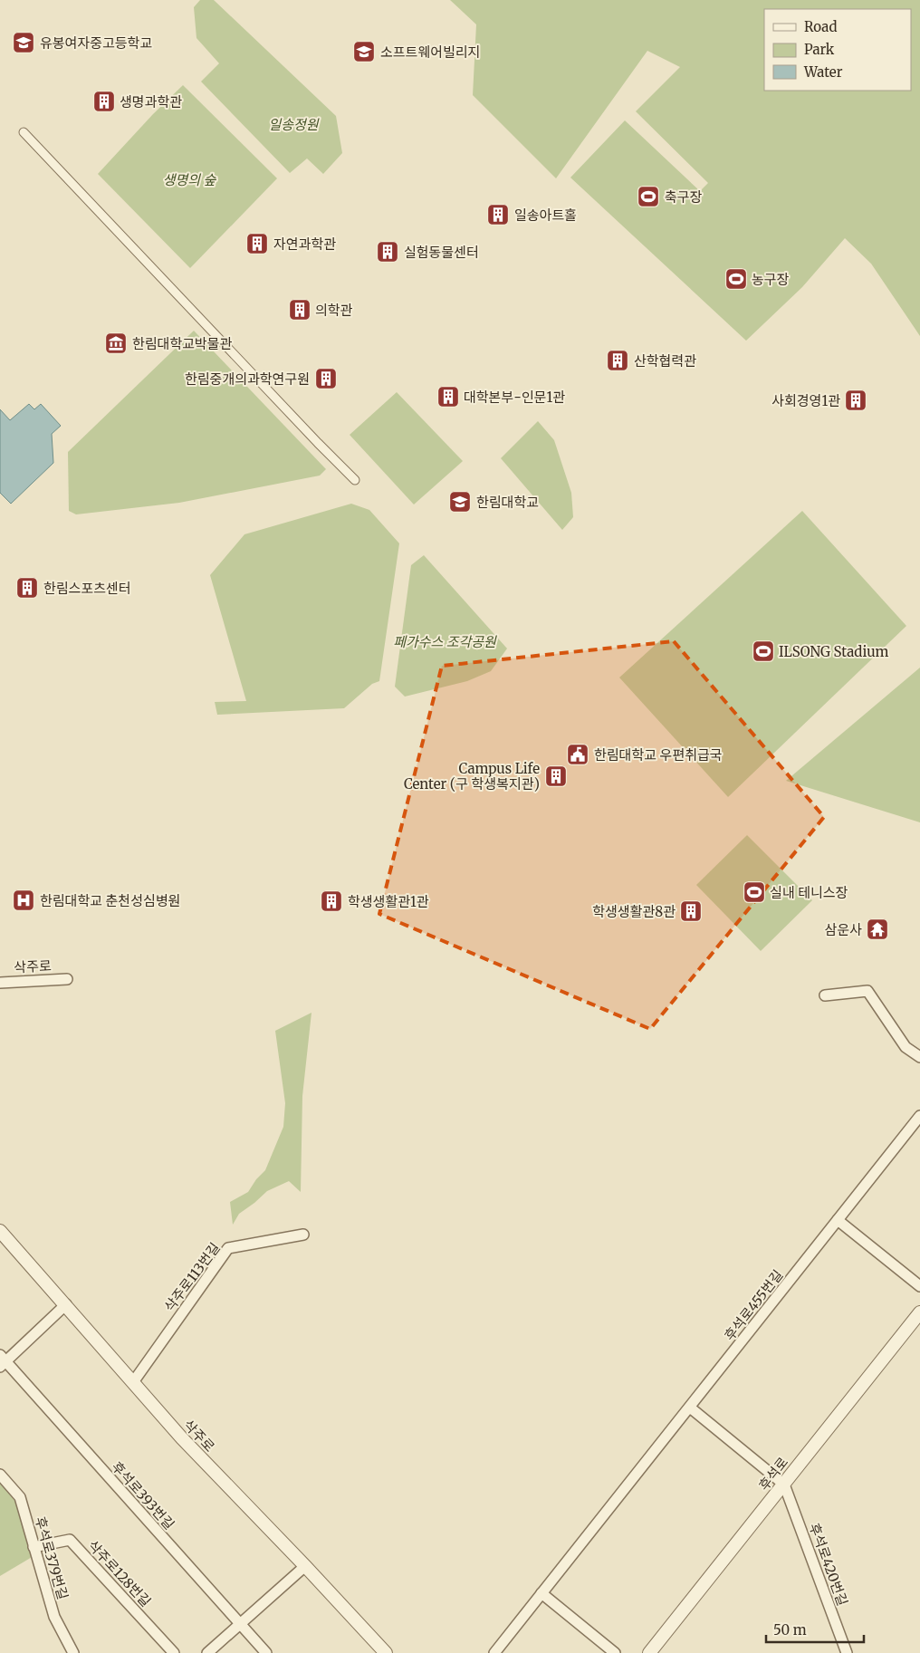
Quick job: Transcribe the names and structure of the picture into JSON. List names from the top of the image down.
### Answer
{
  "streets": {
    "street": [
      "삭주로",
      "삭주로113번길",
      "후석로455번길",
      "후석로",
      "후석로393번길",
      "후석로379번길",
      "후석로420번길",
      "삭주로128번길"
    ]
  },
  "crossings": [
    ["삭주로", "삭주로113번길"],
    ["후석로", "후석로420번길"],
    ["후석로379번길", "삭주로128번길"]
  ],
  "parks": ["일송정원", "생명의 숲", "페가수스 조각공원"],
  "places": {
    "school or university": ["유봉여자중고등학교", "소프트웨어빌리지", "한림대학교"],
    "building": [
      "생명과학관",
      "일송아트홀",
      "자연과학관",
      "실험동물센터",
      "의학관",
      "산학협력관",
      "한림중개의과학연구원",
      "대학본부-인문1관",
      "사회경영1관",
      "한림스포츠센터",
      "Campus Life Center (구 학생복지관)",
      "학생생활관1관",
      "학생생활관8관"
    ],
    "sports": [
      "축구장",
      "농구장",
      "ILSONG Stadium",
      "실내 테니스장"
    ],
    "museum": ["한림대학교박물관"],
    "public building": ["한림대학교 우편취급국"],
    "hospital": ["한림대학교 춘천성심병원"],
    "temple": ["삼운사"]
  },
  "legend": ["Road", "Park", "Water"],
  "scale_bar": "50 m"
}
